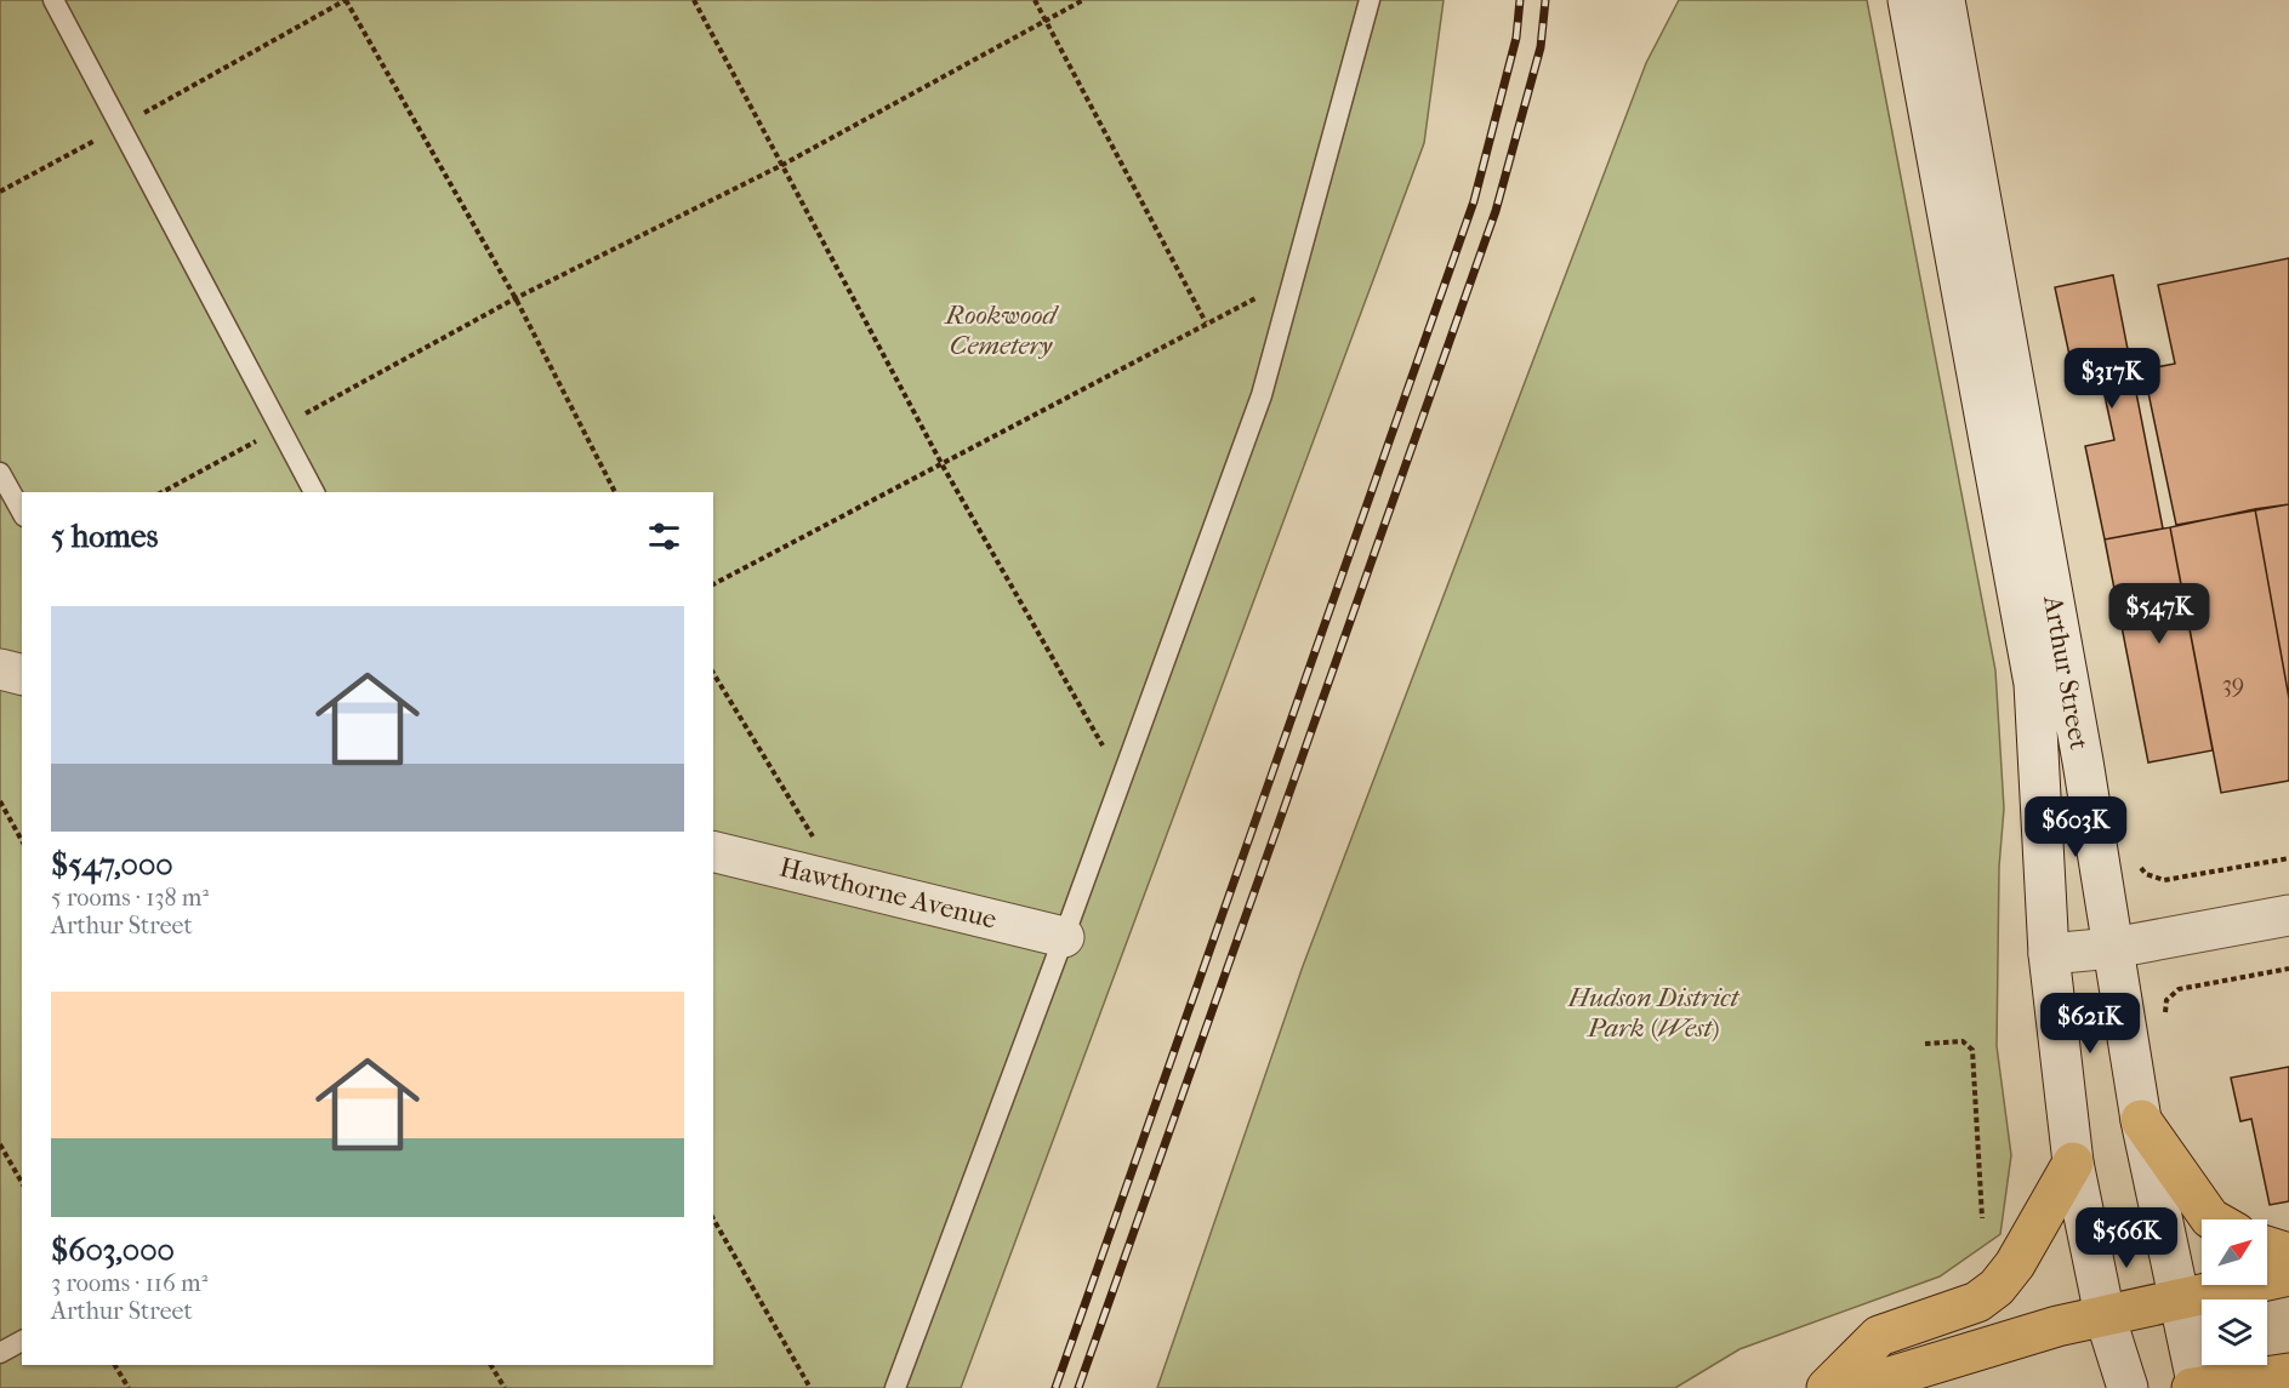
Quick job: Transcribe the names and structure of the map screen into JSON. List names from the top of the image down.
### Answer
{
  "streets": {
    "main road": ["Arthur Street", "Hawthorne Avenue"]
  },
  "parks": ["Rookwood Cemetery", "Hudson District Park (West)"],
  "house_numbers": ["39"],
  "north": "top right",
  "page": {
    "price": [
      "$317K",
      "$547K",
      "$603K",
      "$621K",
      "$566K"
    ],
    "heading": "5 homes",
    "list": [
      {
        "name": "$547,000",
        "note": "5 rooms · 138 m² · Arthur Street"
      },
      {
        "name": "$603,000",
        "note": "3 rooms · 116 m² · Arthur Street"
      }
    ]
  }
}
